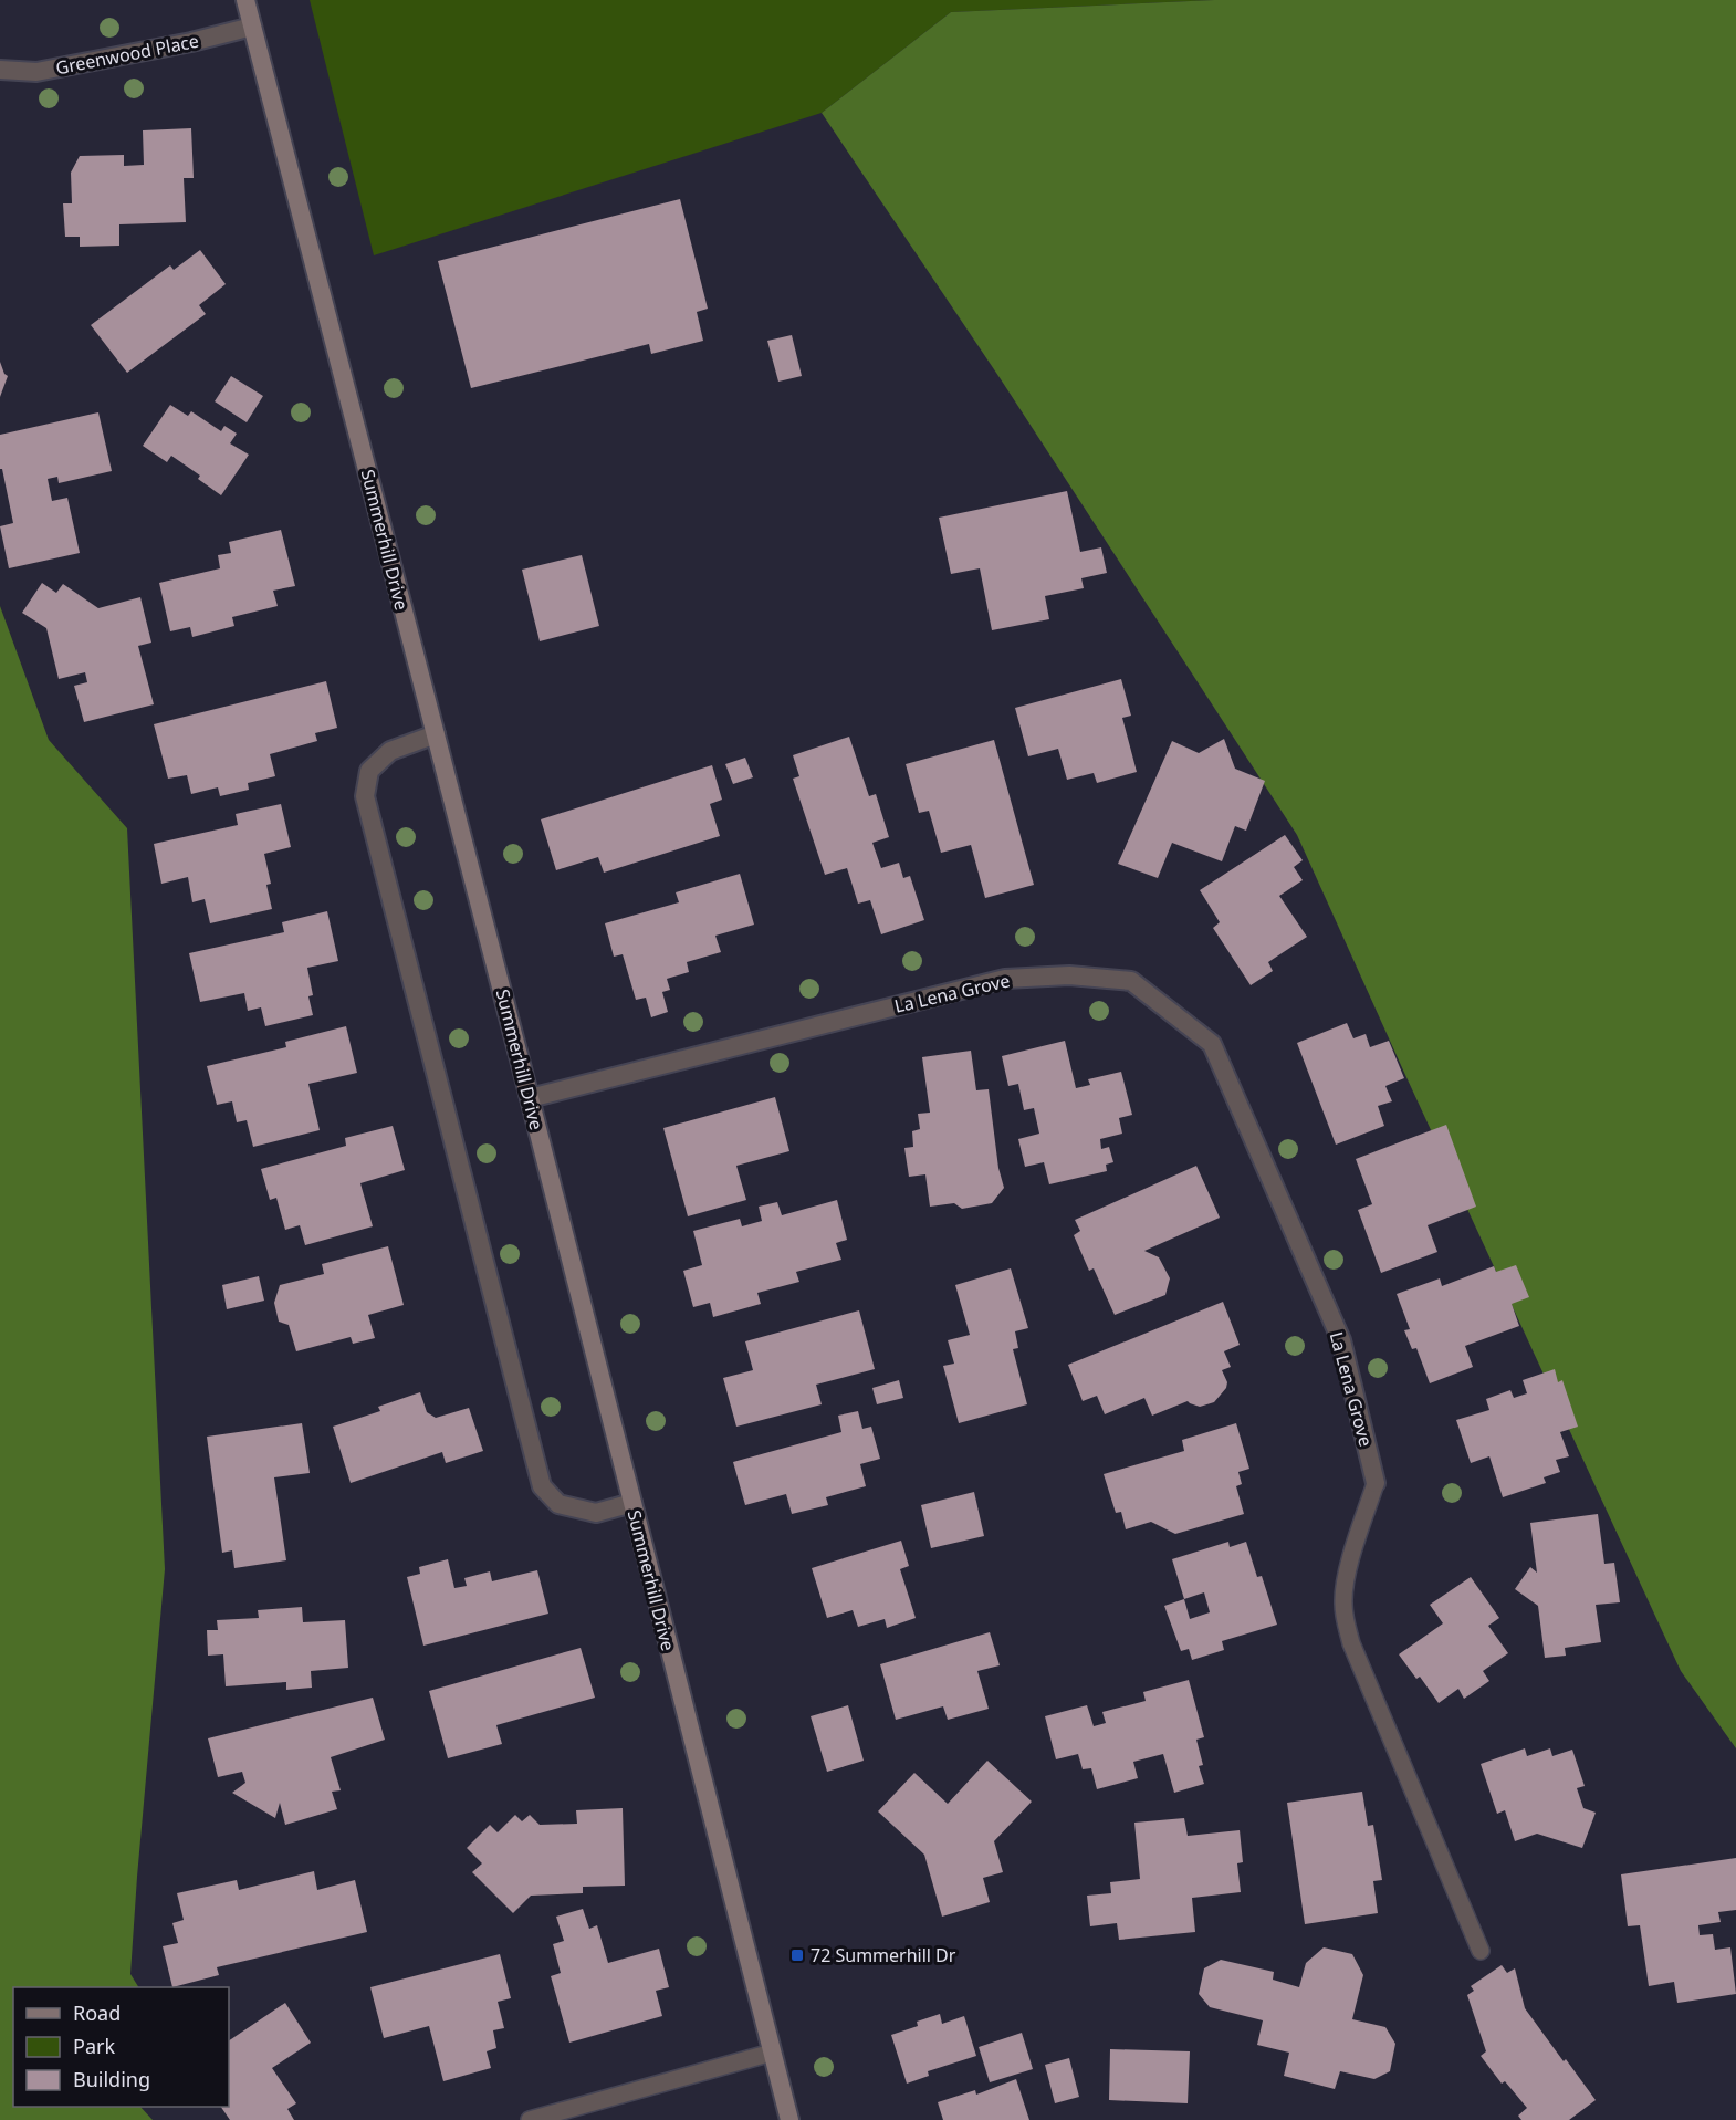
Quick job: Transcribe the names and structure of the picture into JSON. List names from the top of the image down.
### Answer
{
  "streets": {
    "main road": ["Summerhill Drive"],
    "street": ["Greenwood Place", "La Lena Grove"]
  },
  "crossings": [
    ["Greenwood Place", "Summerhill Drive"],
    ["Summerhill Drive", "La Lena Grove"]
  ],
  "places": {
    "transit": ["72 Summerhill Dr"]
  },
  "legend": ["Road", "Park", "Building"]
}
